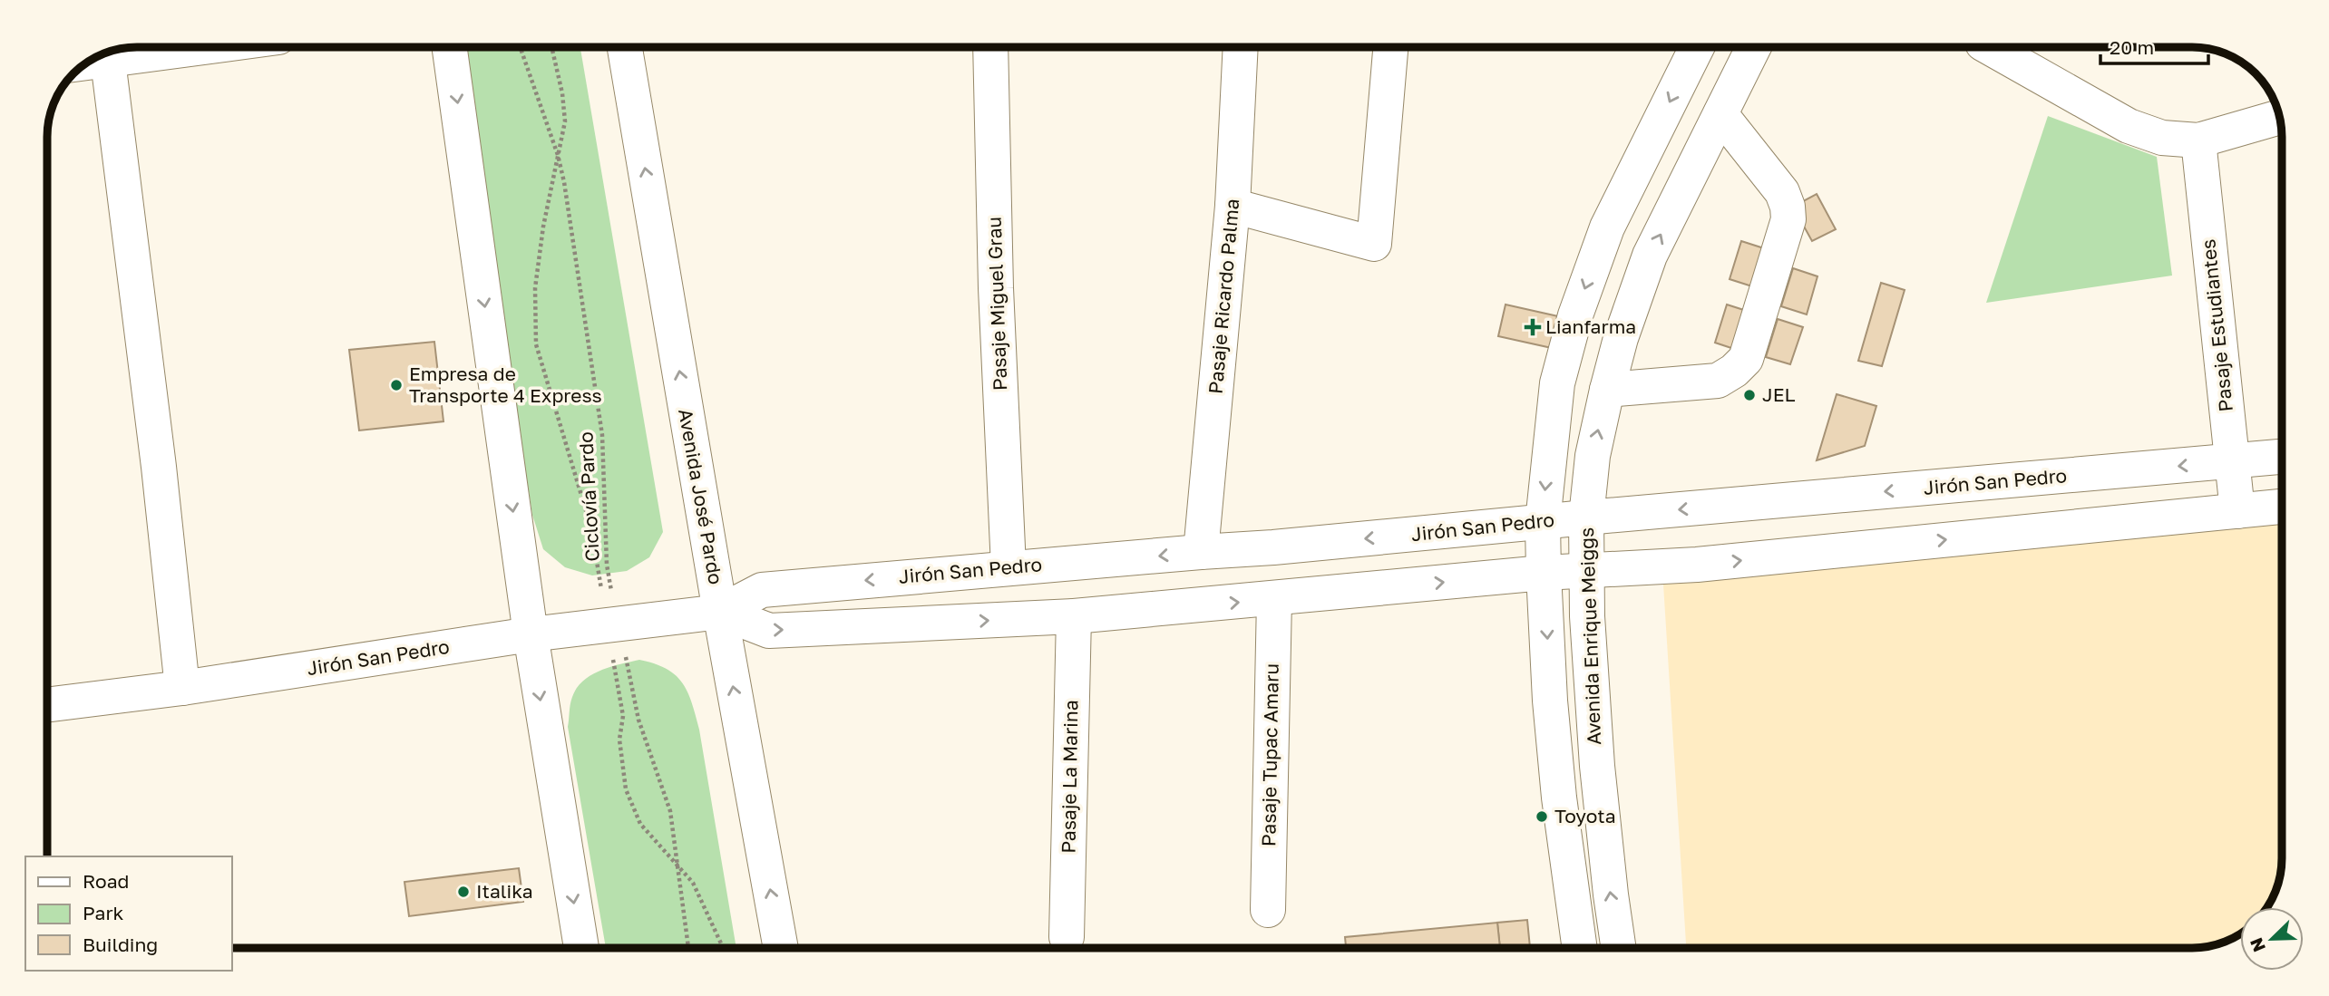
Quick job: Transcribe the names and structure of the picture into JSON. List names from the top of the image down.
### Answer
{
  "streets": {
    "main road": [
      "Pasaje Ricardo Palma",
      "Pasaje Miguel Grau",
      "Pasaje Estudiantes",
      "Jirón San Pedro",
      "Avenida José Pardo",
      "Avenida Enrique Meiggs",
      "Pasaje Tupac Amaru",
      "Pasaje La Marina"
    ],
    "path": ["Ciclovía Pardo"]
  },
  "crossings": [
    ["Pasaje Ricardo Palma", "Jirón San Pedro"],
    ["Pasaje Miguel Grau", "Jirón San Pedro"],
    ["Pasaje Estudiantes", "Jirón San Pedro"],
    ["Jirón San Pedro", "Ciclovía Pardo"],
    ["Jirón San Pedro", "Avenida José Pardo"],
    ["Jirón San Pedro", "Avenida Enrique Meiggs"],
    ["Jirón San Pedro", "Pasaje Tupac Amaru"],
    ["Jirón San Pedro", "Pasaje La Marina"]
  ],
  "places": {
    "health": ["Lianfarma"],
    "other": [
      "Empresa de Transporte 4 Express",
      "JEL",
      "Toyota",
      "Italika"
    ]
  },
  "legend": ["Road", "Park", "Building"],
  "scale_bar": "20 m",
  "north": "bottom left"
}
